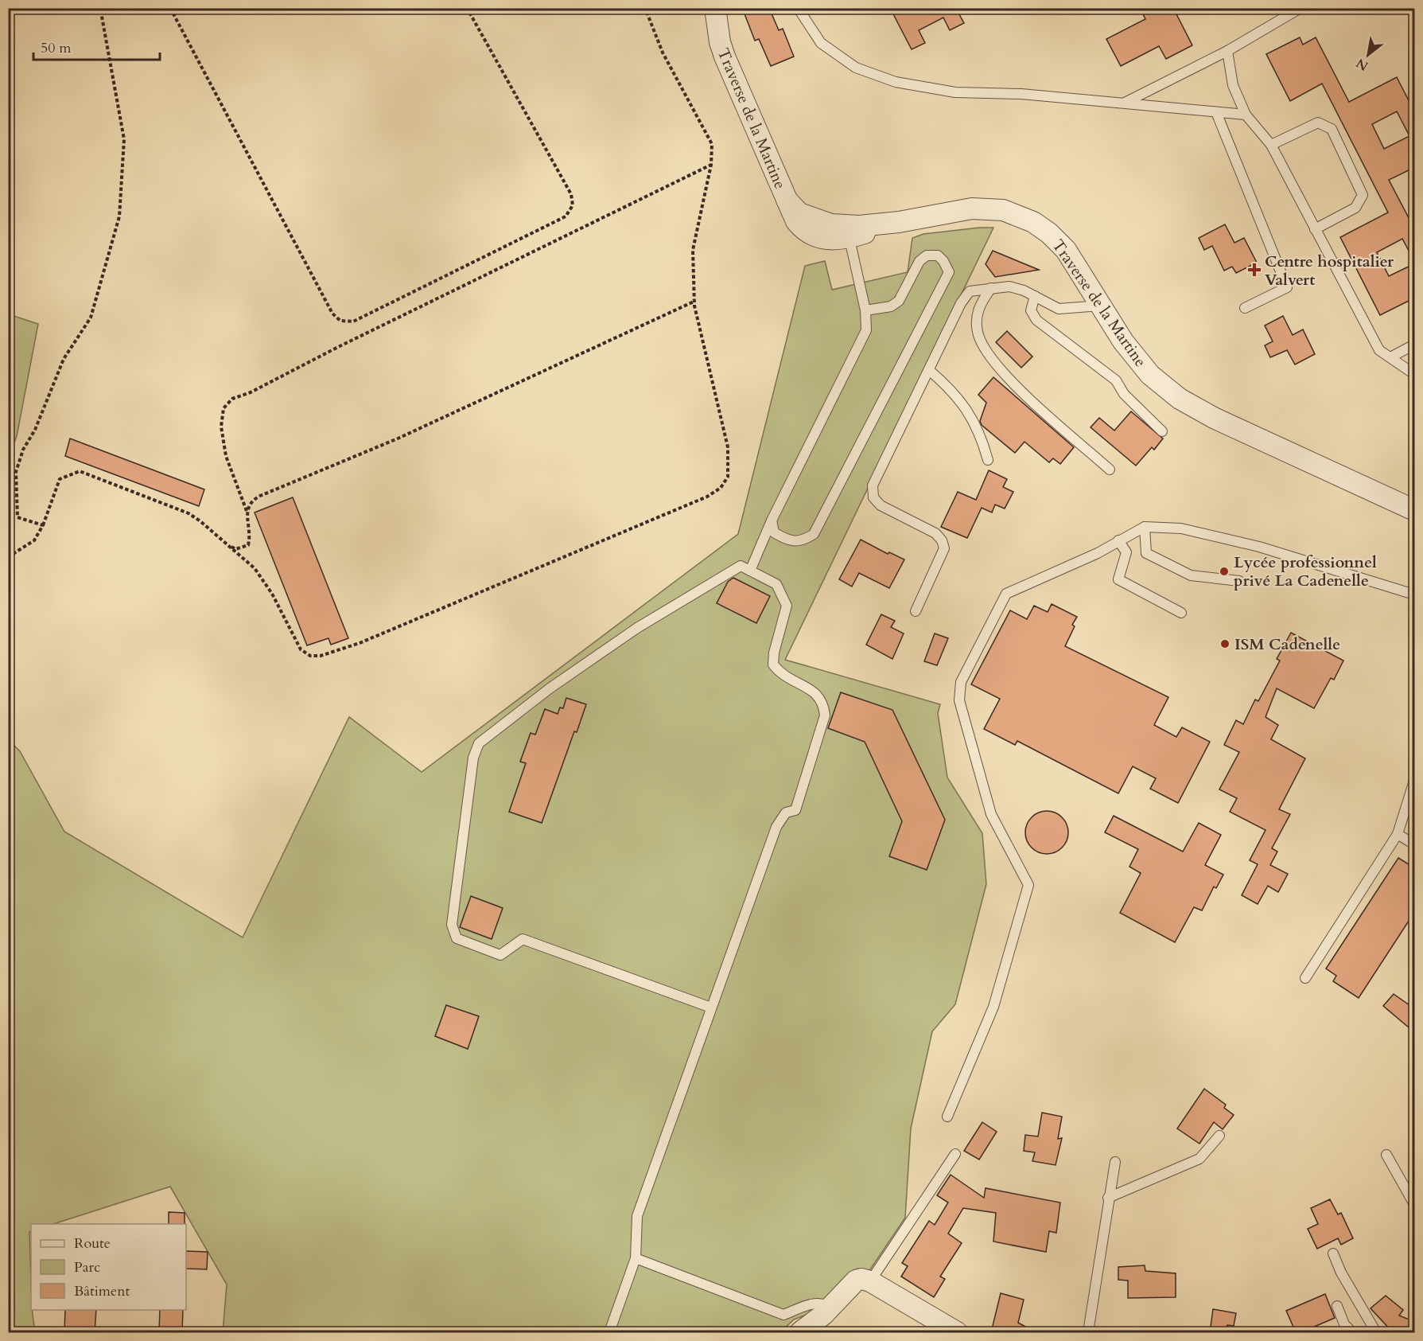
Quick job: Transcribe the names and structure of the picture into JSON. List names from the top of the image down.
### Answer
{
  "streets": {
    "street": ["Traverse de la Martine"]
  },
  "places": {
    "health": ["Centre hospitalier Valvert"],
    "other": ["Lycée professionnel privé La Cadenelle", "ISM Cadenelle"]
  },
  "legend": ["Route", "Parc", "Bâtiment"],
  "scale_bar": "50 m",
  "north": "bottom left"
}
